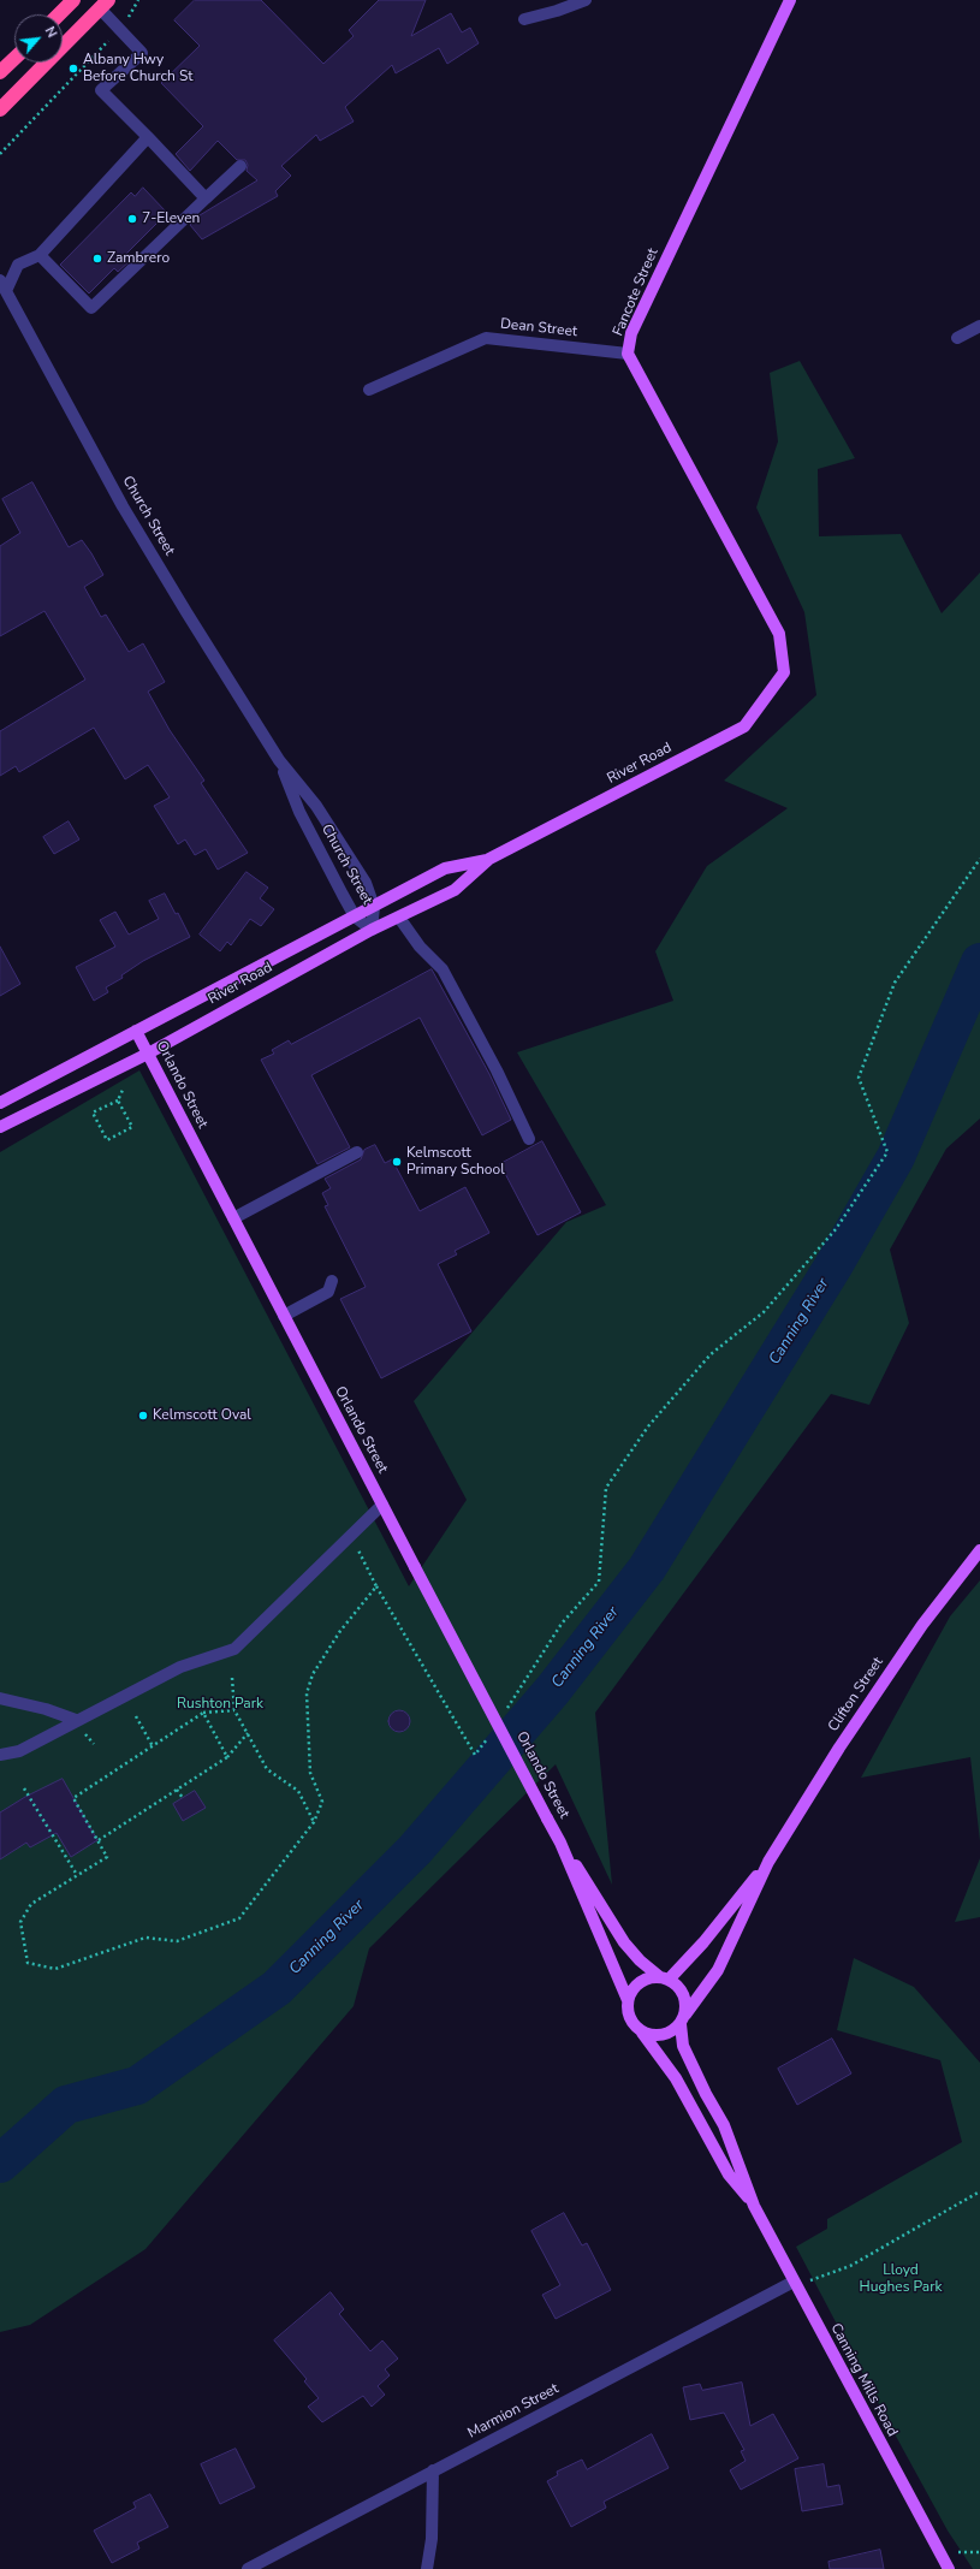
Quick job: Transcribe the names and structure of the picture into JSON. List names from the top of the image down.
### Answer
{
  "streets": {
    "main road": [
      "Fancote Street",
      "River Road",
      "Orlando Street",
      "Clifton Street",
      "Canning Mills Road"
    ],
    "street": ["Dean Street", "Church Street", "Marmion Street"]
  },
  "crossings": [
    ["Fancote Street", "Dean Street"],
    ["Fancote Street", "River Road"],
    ["Church Street", "River Road"],
    ["River Road", "Orlando Street"],
    ["Orlando Street", "Clifton Street"],
    ["Orlando Street", "Canning Mills Road"],
    ["Clifton Street", "Canning Mills Road"],
    ["Canning Mills Road", "Marmion Street"]
  ],
  "water": ["Canning River"],
  "parks": ["Rushton Park", "Lloyd Hughes Park"],
  "places": [
    "Albany Hwy Before Church St",
    "7-Eleven",
    "Zambrero",
    "Kelmscott Primary School",
    "Kelmscott Oval"
  ],
  "north": "top right"
}
